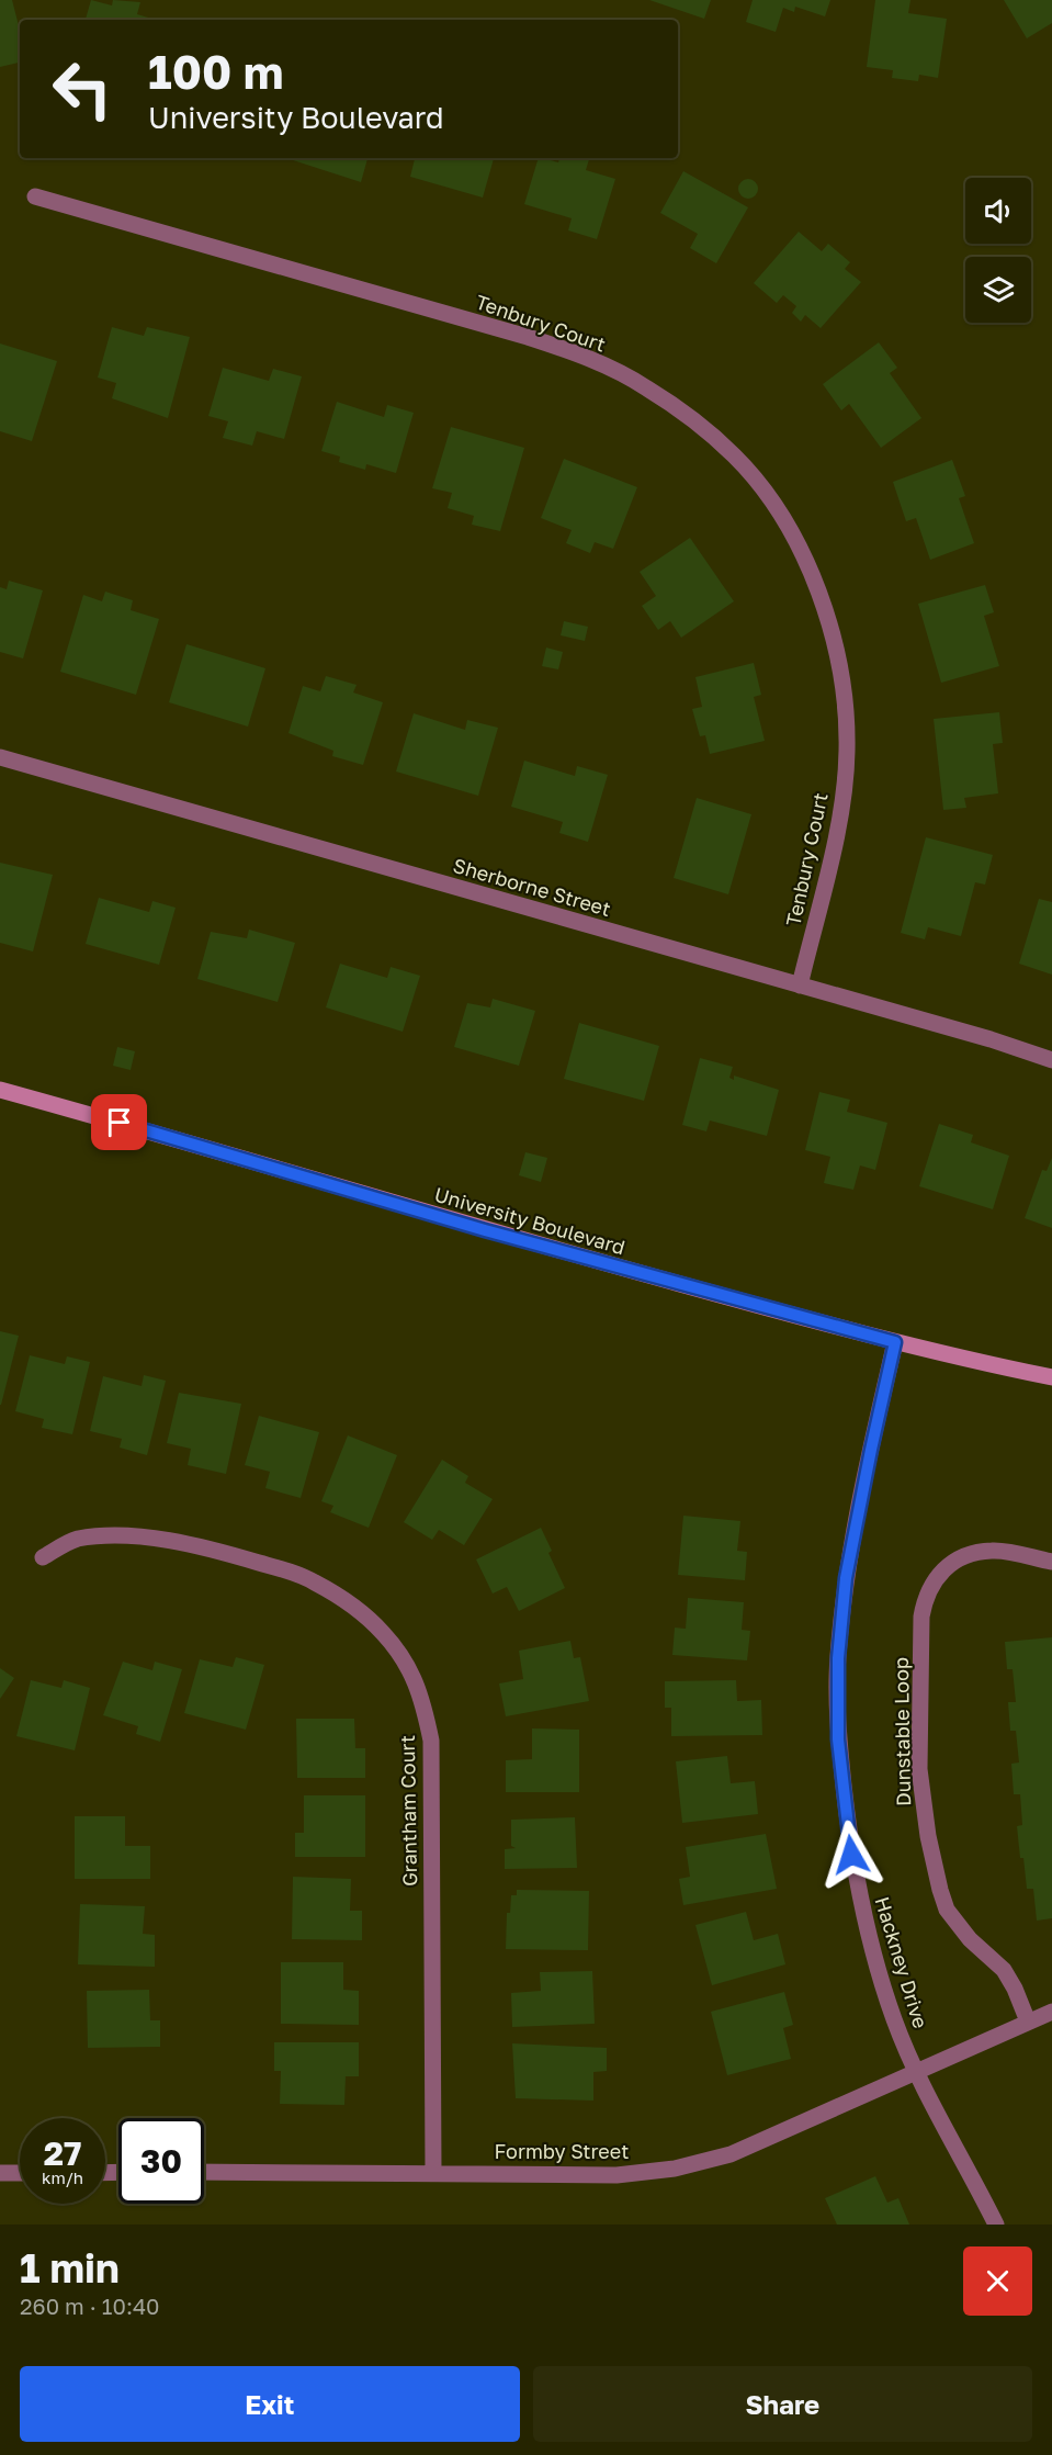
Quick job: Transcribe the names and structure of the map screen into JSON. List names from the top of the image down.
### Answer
{
  "streets": {
    "street": [
      "Tenbury Court",
      "Sherborne Street",
      "University Boulevard",
      "Dunstable Loop",
      "Grantham Court",
      "Hackney Drive",
      "Formby Street"
    ]
  },
  "crossings": [
    ["Tenbury Court", "Sherborne Street"],
    ["University Boulevard", "Hackney Drive"],
    ["Dunstable Loop", "Formby Street"],
    ["Grantham Court", "Formby Street"],
    ["Hackney Drive", "Formby Street"]
  ],
  "page": {
    "turn": ["100 m", "University Boulevard"],
    "speed": "27 km/h",
    "limit": "30",
    "heading": ["1 min", "260 m · 10:40"],
    "buttons": ["Exit", "Share"]
  }
}
